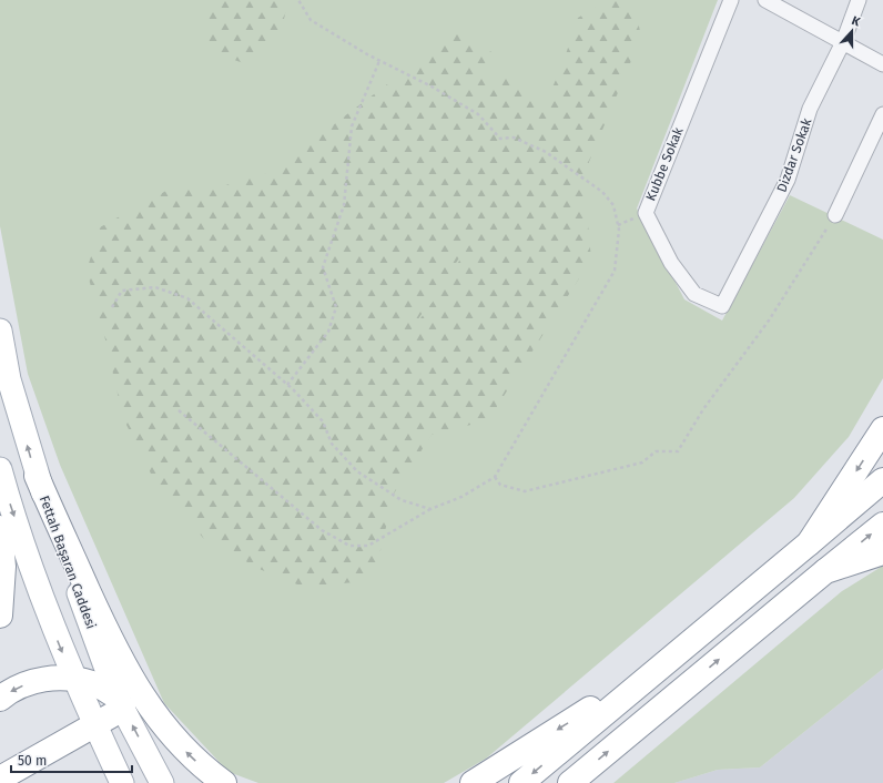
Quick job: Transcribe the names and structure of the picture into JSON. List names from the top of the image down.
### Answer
{
  "streets": {
    "main road": ["Fettah Başaran Caddesi"],
    "street": ["Dizdar Sokak", "Kubbe Sokak"]
  },
  "crossings": [
    ["Dizdar Sokak", "Kubbe Sokak"]
  ],
  "scale_bar": "50 m",
  "north": "top"
}
